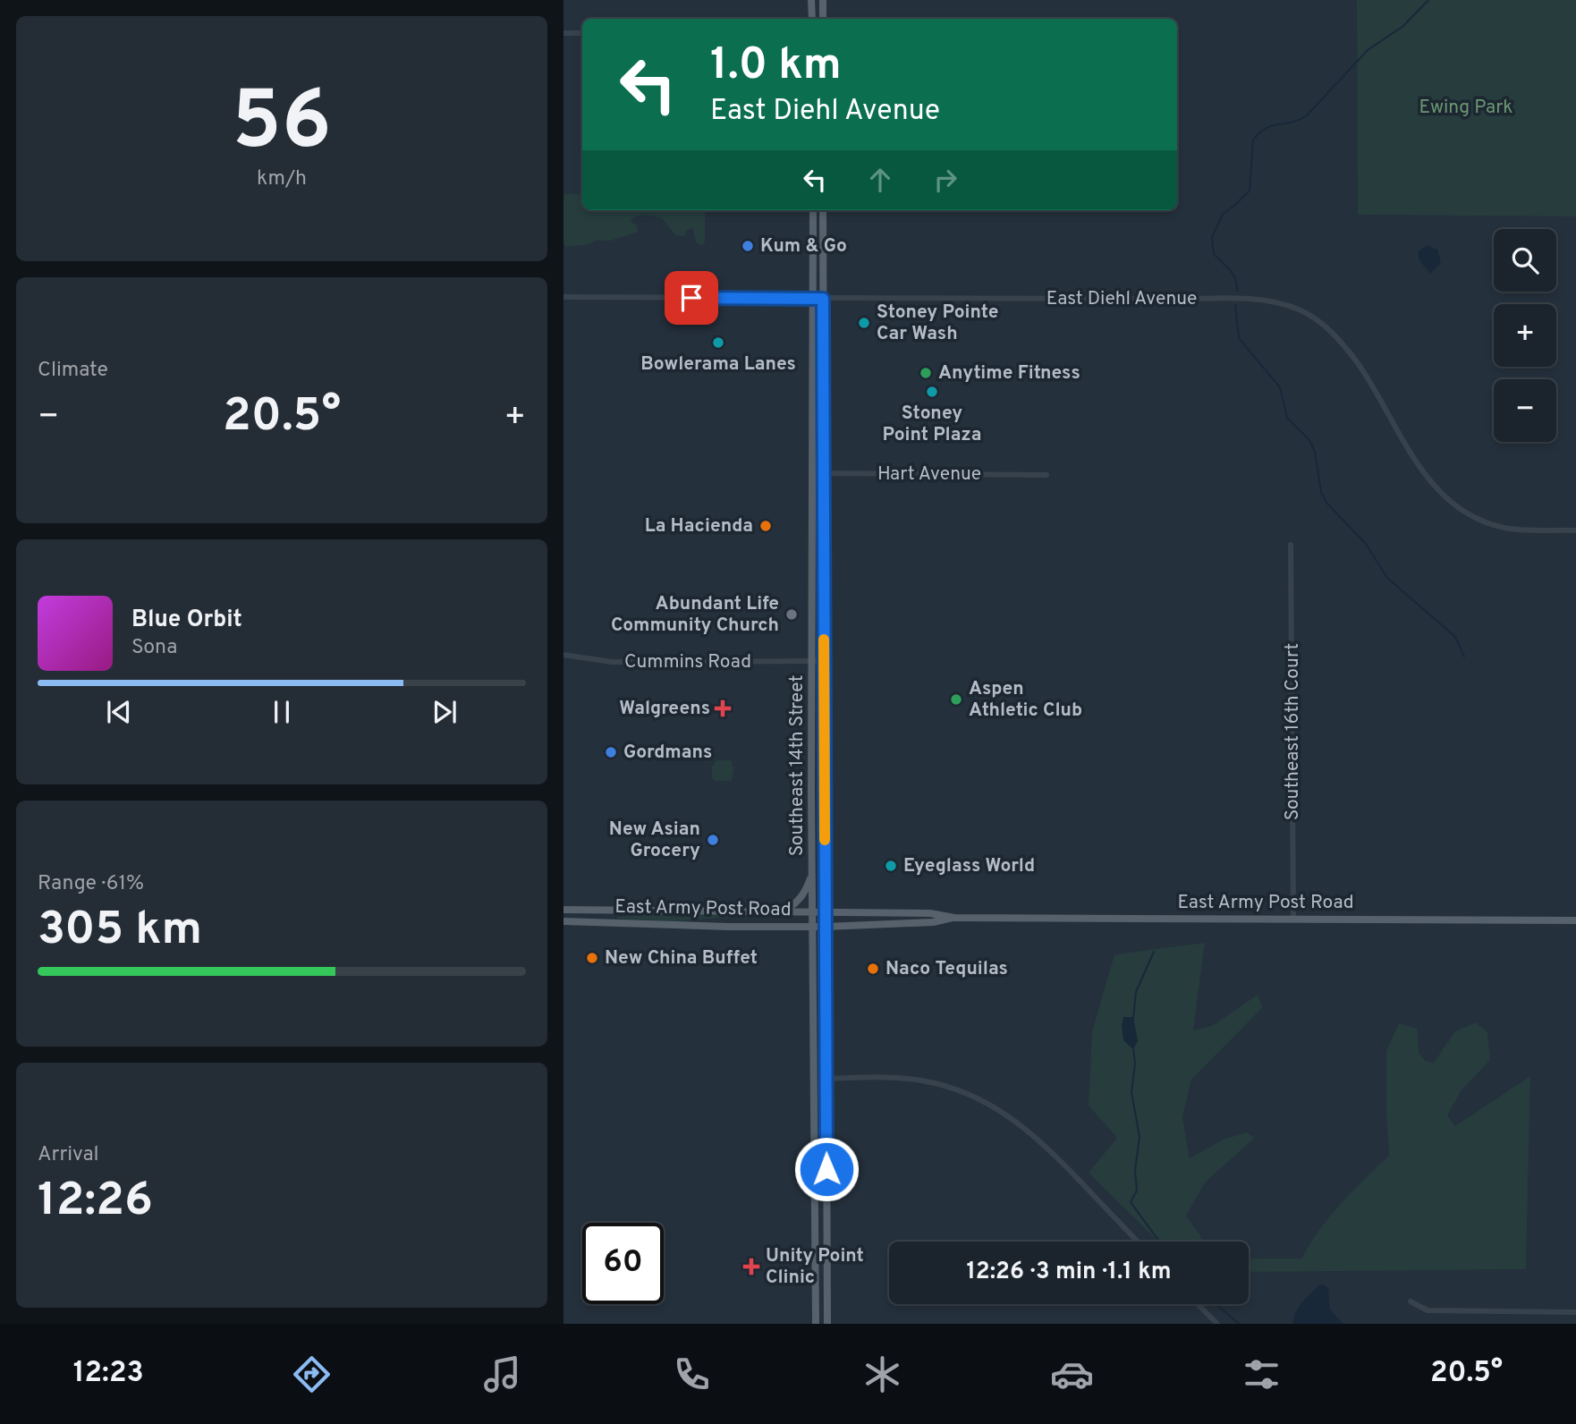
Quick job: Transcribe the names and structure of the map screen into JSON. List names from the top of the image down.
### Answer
{
  "streets": {
    "main road": ["Southeast 14th Street", "East Army Post Road"],
    "street": [
      "East Diehl Avenue",
      "Hart Avenue",
      "Cummins Road",
      "Southeast 16th Court"
    ]
  },
  "crossings": [
    ["East Diehl Avenue", "Southeast 14th Street"],
    ["Hart Avenue", "Southeast 14th Street"],
    ["Cummins Road", "Southeast 14th Street"],
    ["Southeast 16th Court", "East Army Post Road"],
    ["Southeast 14th Street", "East Army Post Road"]
  ],
  "parks": ["Ewing Park"],
  "places": {
    "other": [
      "Kum & Go",
      "Stoney Pointe Car Wash",
      "Bowlerama Lanes",
      "Anytime Fitness",
      "Stoney Point Plaza",
      "La Hacienda",
      "Abundant Life Community Church",
      "Aspen Athletic Club",
      "Gordmans",
      "New Asian Grocery",
      "Eyeglass World",
      "New China Buffet",
      "Naco Tequilas"
    ],
    "health": ["Walgreens", "Unity Point Clinic"]
  },
  "page": {
    "tile": [
      ["56", "km/h"],
      "Climate",
      ["Range · 61%", "305 km"],
      ["Arrival", "12:26"]
    ],
    "turn": ["1.0 km", "East Diehl Avenue"],
    "map_buttons": ["+", "−"],
    "heat": ["−", "20.5°", "+"],
    "song": ["Blue Orbit", "Sona"],
    "limit": "60",
    "trip": "12:26 · 3 min · 1.1 km",
    "tabs": ["12:23", "20.5°"]
  }
}
